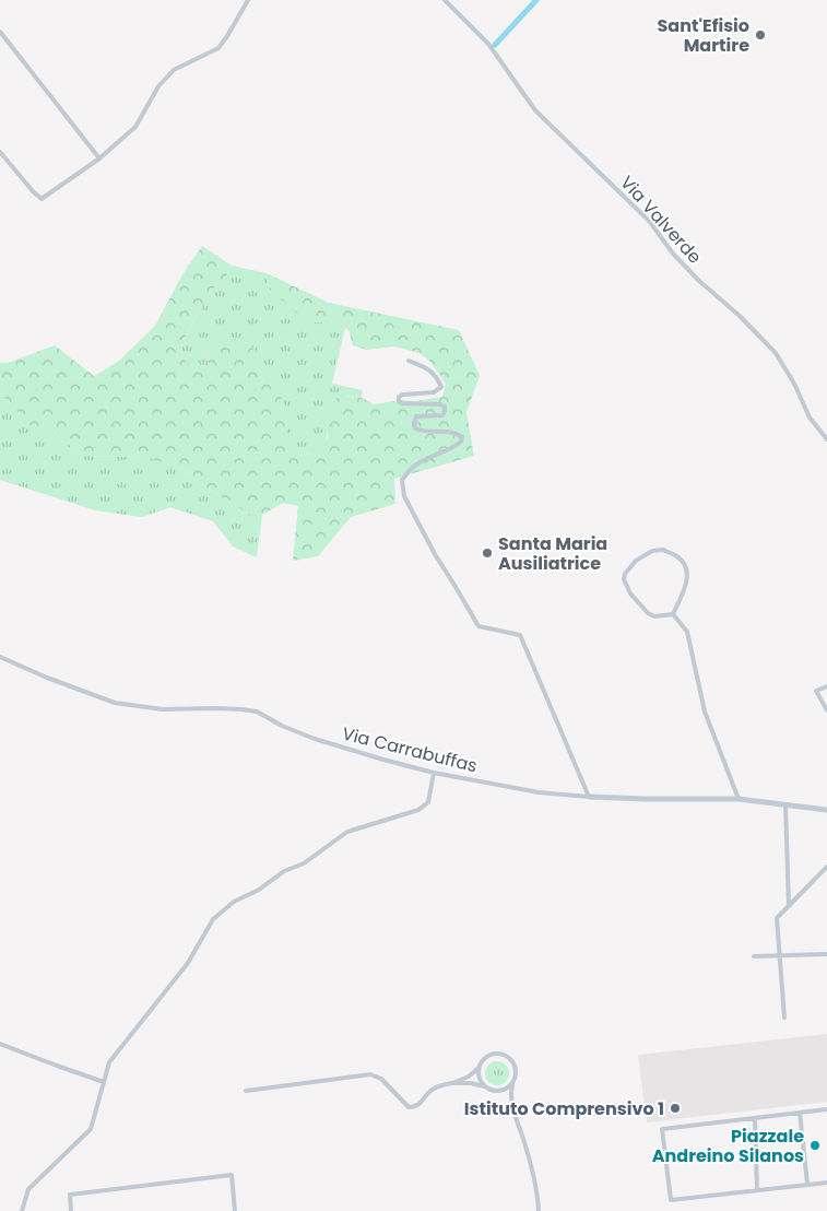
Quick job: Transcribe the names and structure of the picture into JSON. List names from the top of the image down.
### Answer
{
  "streets": {
    "street": ["Via Valverde", "Via Carrabuffas"]
  },
  "places": [
    "Sant'Efisio Martire",
    "Santa Maria Ausiliatrice",
    "Istituto Comprensivo 1",
    "Piazzale Andreino Silanos"
  ]
}
